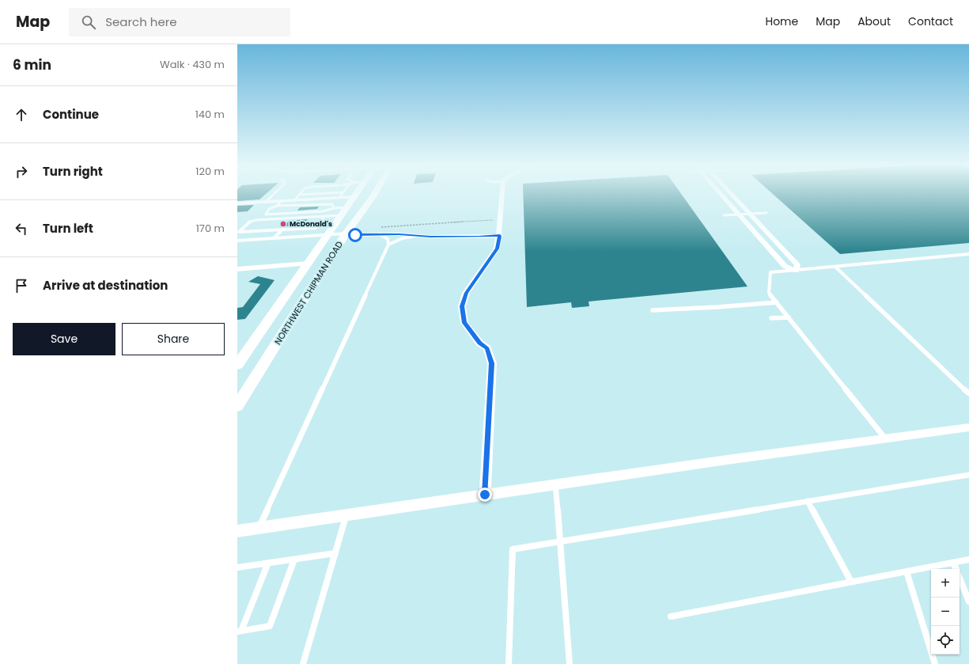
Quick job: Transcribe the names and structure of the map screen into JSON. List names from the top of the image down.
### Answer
{
  "streets": {
    "main road": ["NORTHWEST CHIPMAN ROAD"]
  },
  "places": ["McDonald's"],
  "page": {
    "header": "Map",
    "search": "Search here",
    "nav": [
      "Home",
      "Map",
      "About",
      "Contact"
    ],
    "heading": ["6 min", "Walk · 430 m"],
    "list": [
      ["Continue", "140 m"],
      ["Turn right", "120 m"],
      ["Turn left", "170 m"],
      "Arrive at destination"
    ],
    "buttons": ["Save", "Share"],
    "map_buttons": ["+", "−"]
  }
}
